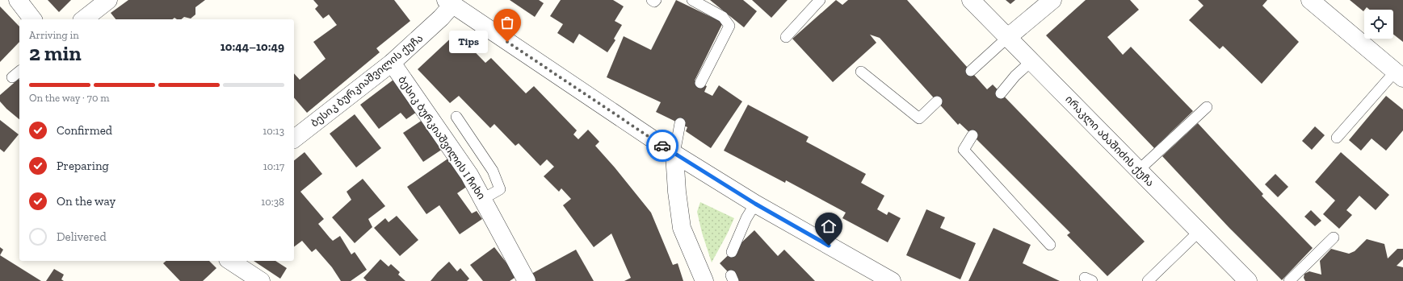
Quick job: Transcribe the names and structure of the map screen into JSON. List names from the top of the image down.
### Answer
{
  "streets": {
    "street": ["ბესიკ ბურკიაშვილის ქუჩა", "ბესიკ ბურკიაშვილის I ჩიხი", "ირაკლი აბაშიძის ქუჩა"]
  },
  "crossings": [
    ["ბესიკ ბურკიაშვილის ქუჩა", "ბესიკ ბურკიაშვილის I ჩიხი"]
  ],
  "places": ["Tips"],
  "page": {
    "heading": ["2 min", "Arriving in", "10:44–10:49"],
    "bubble": "Tips",
    "bar": "On the way · 70 m",
    "list": [
      ["Confirmed", "10:13"],
      ["Preparing", "10:17"],
      ["On the way", "10:38"],
      "Delivered"
    ]
  }
}
